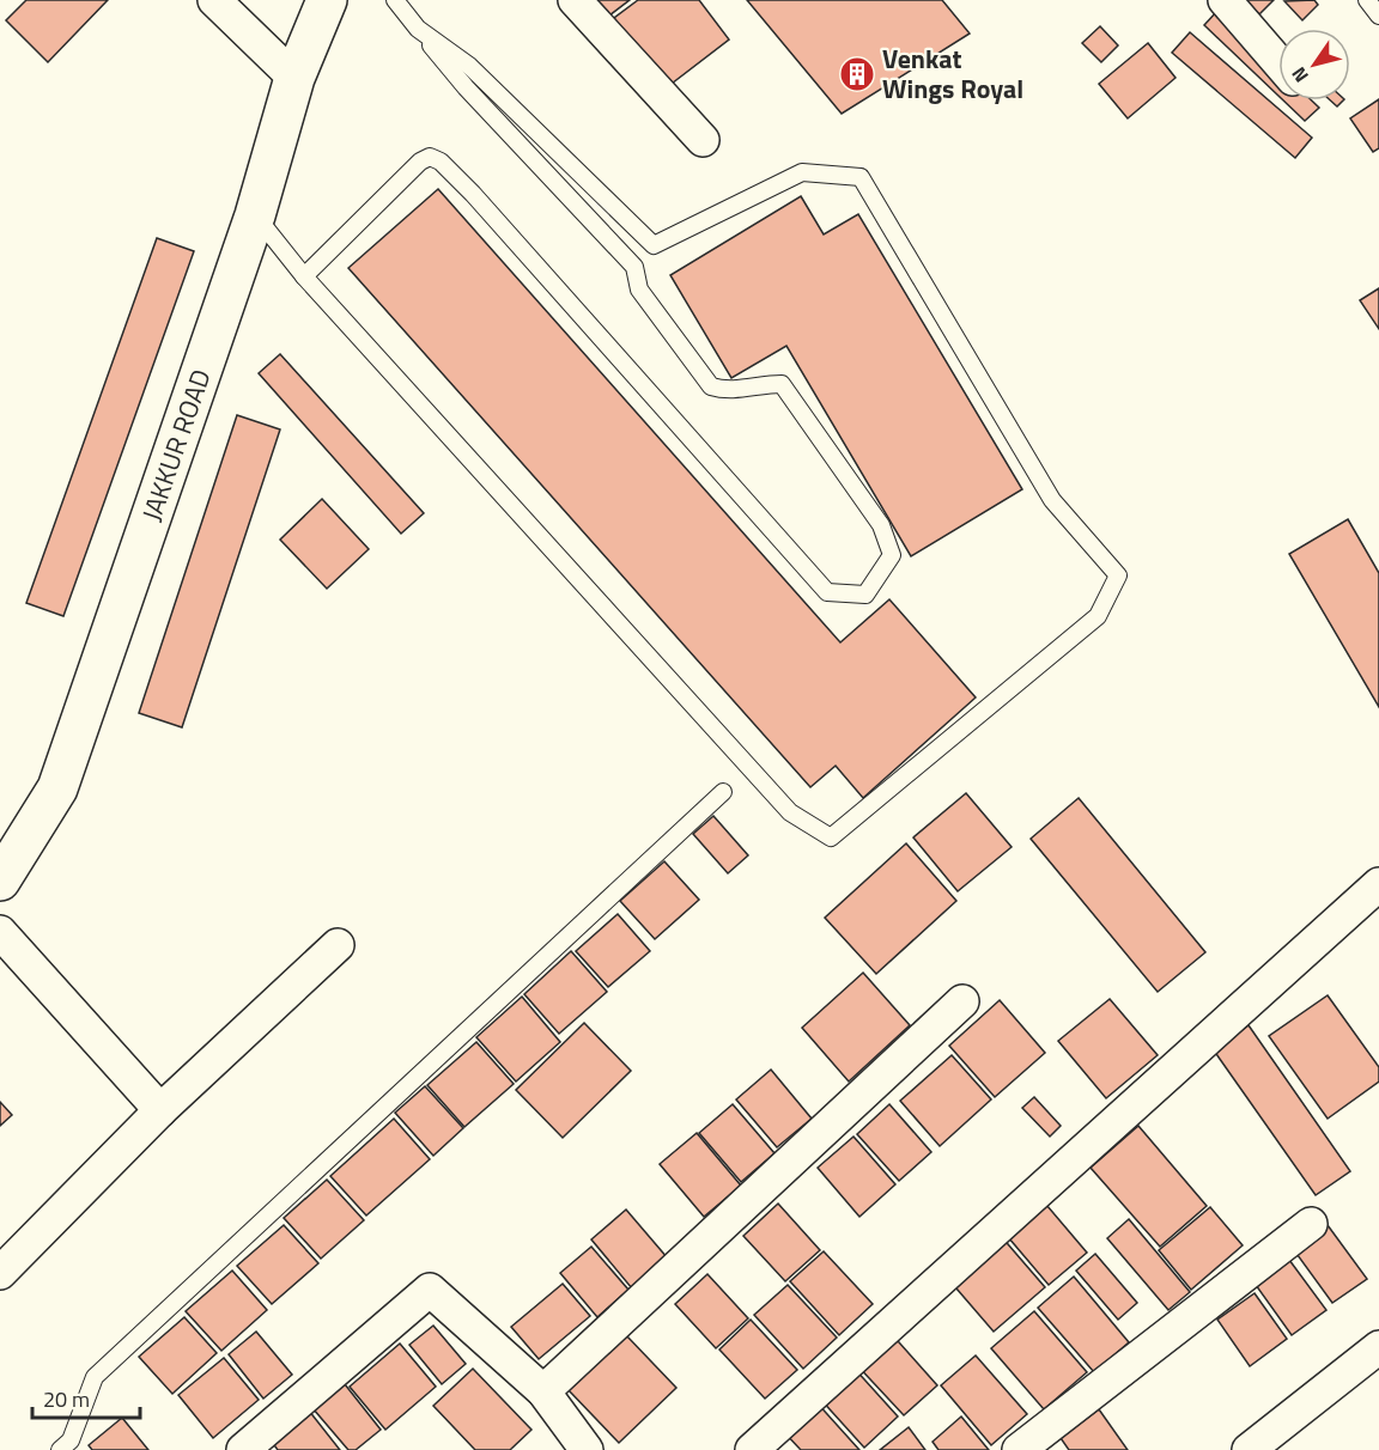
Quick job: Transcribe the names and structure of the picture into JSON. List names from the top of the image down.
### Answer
{
  "streets": {
    "street": ["JAKKUR ROAD"]
  },
  "places": {
    "building": ["Venkat Wings Royal"]
  },
  "scale_bar": "20 m",
  "north": "bottom left"
}
